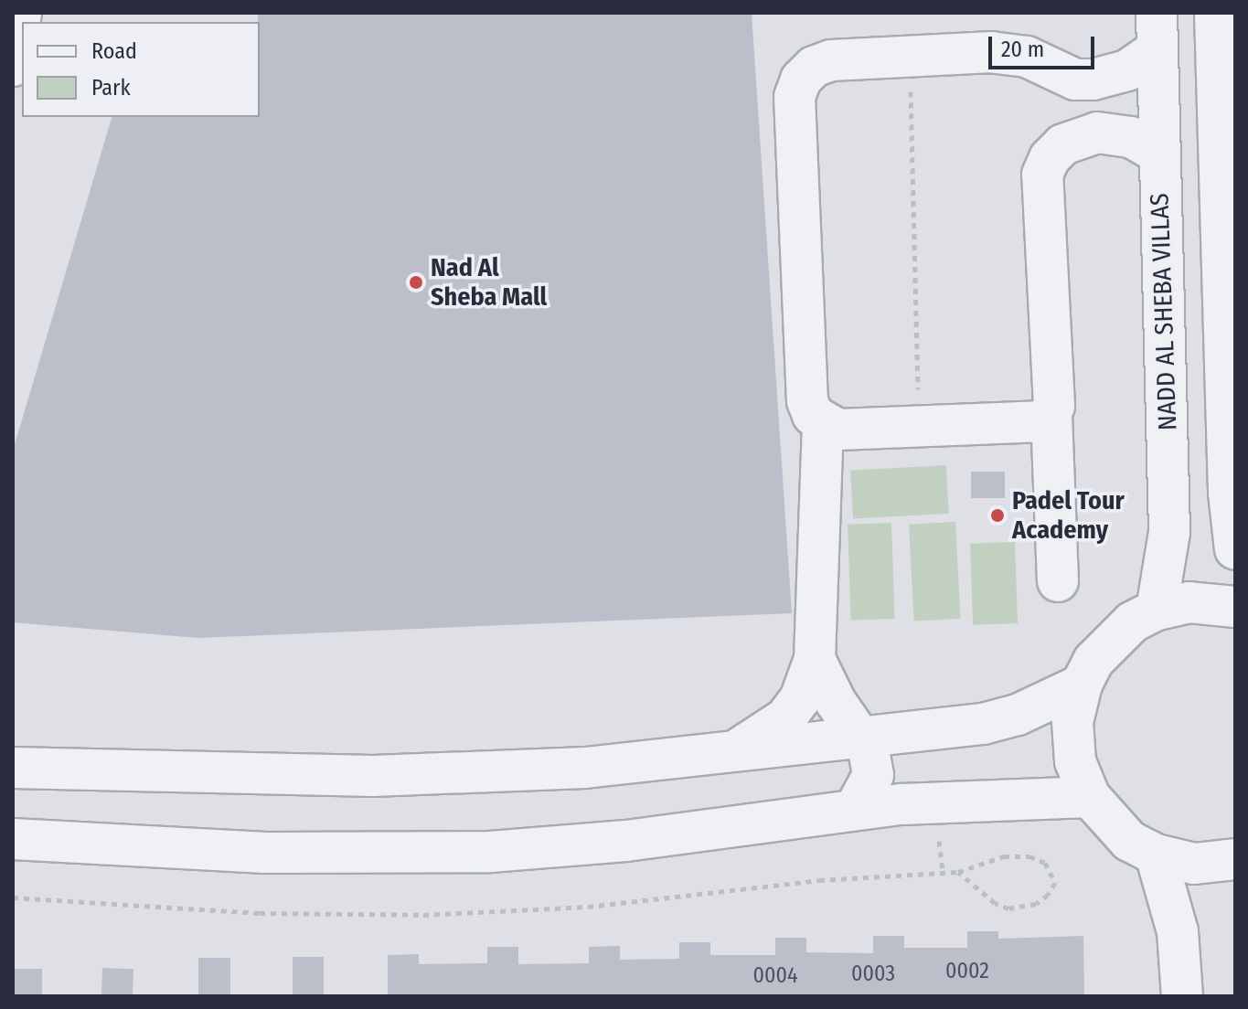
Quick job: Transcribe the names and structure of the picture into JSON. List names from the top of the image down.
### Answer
{
  "streets": {
    "street": ["NADD AL SHEBA VILLAS"]
  },
  "places": ["Nad Al Sheba Mall", "Padel Tour Academy"],
  "house_numbers": ["0002", "0003", "0004"],
  "legend": ["Road", "Park"],
  "scale_bar": "20 m"
}
